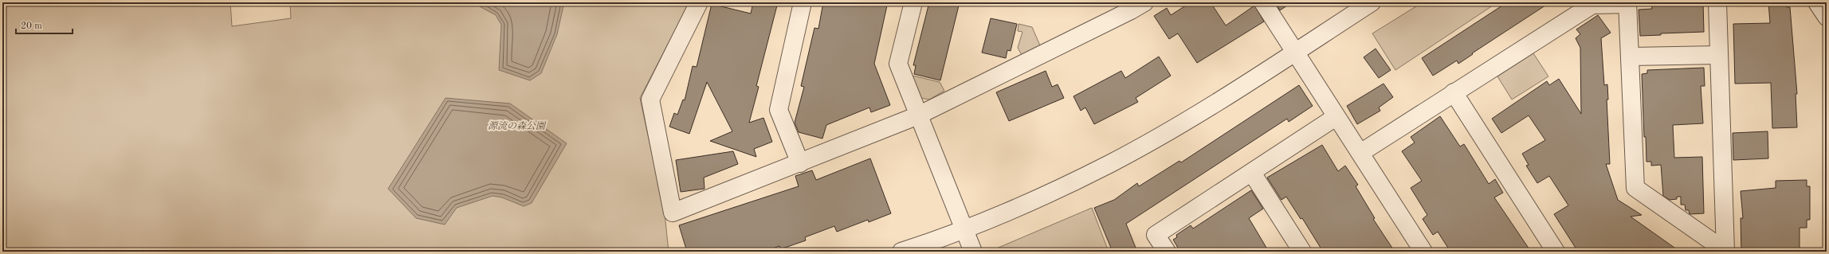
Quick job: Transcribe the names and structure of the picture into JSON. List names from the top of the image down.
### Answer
{
  "parks": ["源流の森公園"],
  "scale_bar": "20 m"
}
